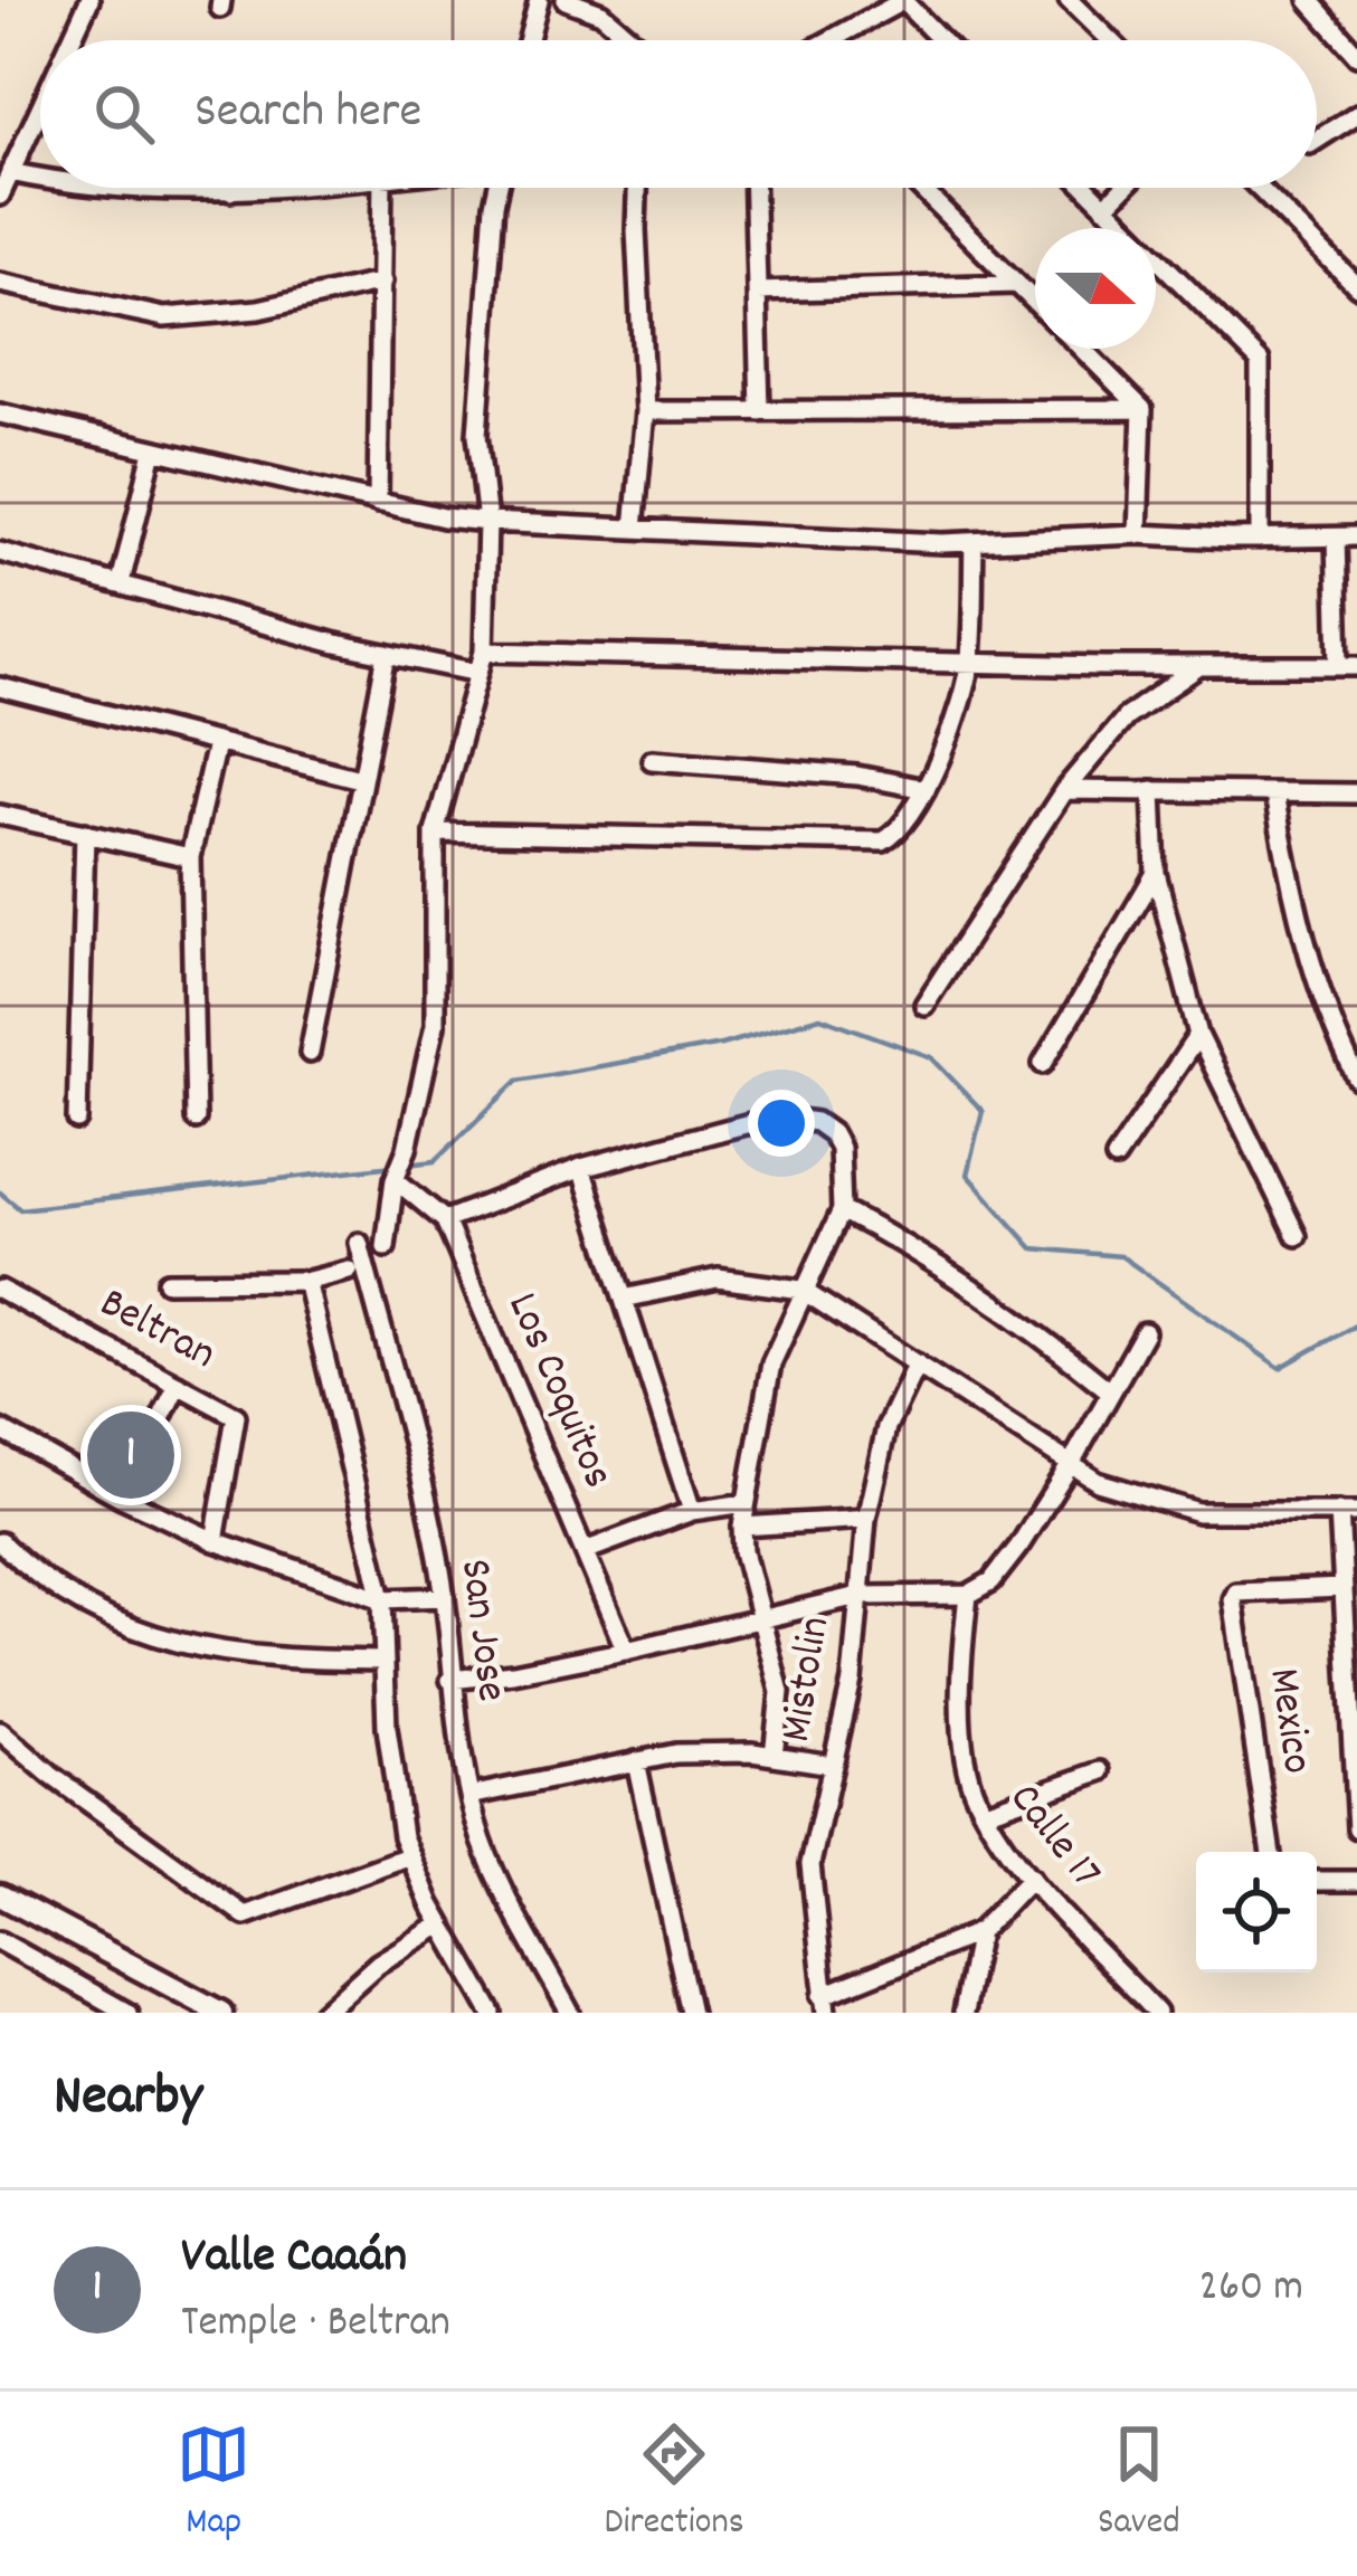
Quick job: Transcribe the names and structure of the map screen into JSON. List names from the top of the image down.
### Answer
{
  "streets": {
    "street": [
      "Beltran",
      "Los Coquitos",
      "San Jose",
      "Mistolin",
      "Mexico",
      "Calle 17"
    ]
  },
  "north": "right",
  "page": {
    "search": "Search here",
    "pins": "1",
    "heading": "Nearby",
    "list": [
      {
        "mark": "1",
        "name": "Valle Caaán",
        "note": "Temple · Beltran",
        "value": "260 m"
      }
    ],
    "nav": ["Map", "Directions", "Saved"]
  }
}
